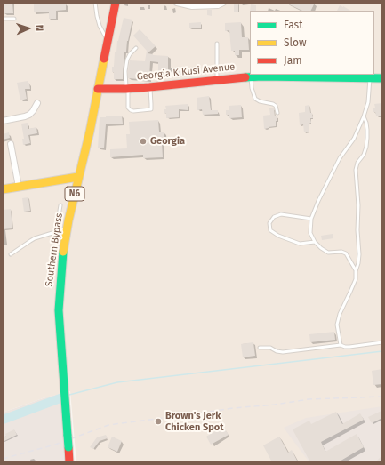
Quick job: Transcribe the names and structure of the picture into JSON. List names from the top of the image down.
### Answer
{
  "streets": {
    "main road": ["Georgia K Kusi Avenue", "N6", "Southern Bypass"]
  },
  "crossings": [
    ["Georgia K Kusi Avenue", "Southern Bypass"]
  ],
  "places": ["Georgia", "Brown's Jerk Chicken Spot"],
  "legend": ["Fast", "Slow", "Jam"],
  "north": "right"
}
